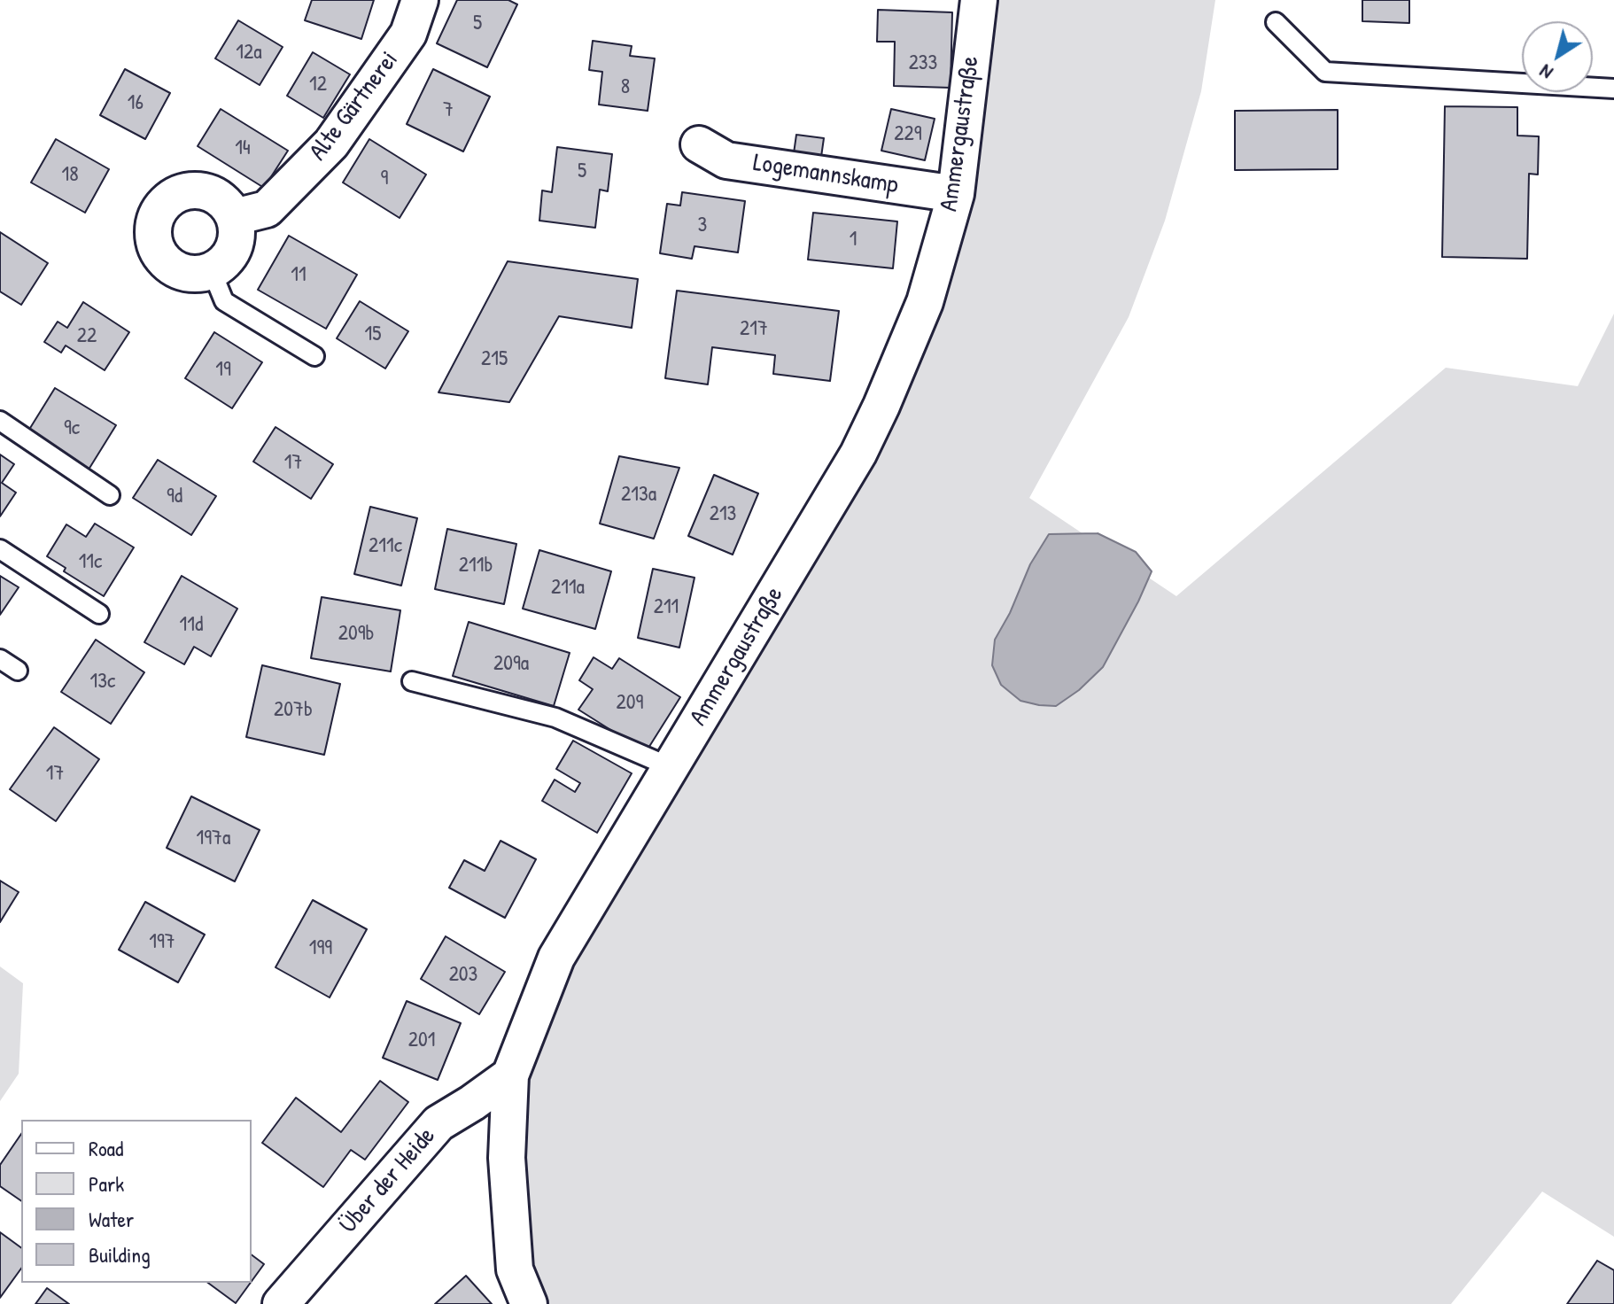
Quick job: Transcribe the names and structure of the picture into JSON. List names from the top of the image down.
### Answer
{
  "streets": {
    "street": [
      "Alte Gärtnerei",
      "Ammergaustraße",
      "Logemannskamp",
      "Über der Heide"
    ]
  },
  "crossings": [
    ["Ammergaustraße", "Logemannskamp"],
    ["Ammergaustraße", "Über der Heide"]
  ],
  "house_numbers": [
    "5",
    "12a",
    "233",
    "12",
    "8",
    "16",
    "7",
    "229",
    "14",
    "5",
    "18",
    "9",
    "3",
    "1",
    "11",
    "217",
    "15",
    "22",
    "215",
    "19",
    "9c",
    "17",
    "213a",
    "9d",
    "213",
    "211c",
    "11c",
    "211b",
    "211a",
    "211",
    "11d",
    "209b",
    "209a",
    "13c",
    "209",
    "207b",
    "17",
    "197a",
    "197",
    "199",
    "203",
    "201"
  ],
  "legend": [
    "Road",
    "Park",
    "Water",
    "Building"
  ],
  "north": "bottom left"
}
